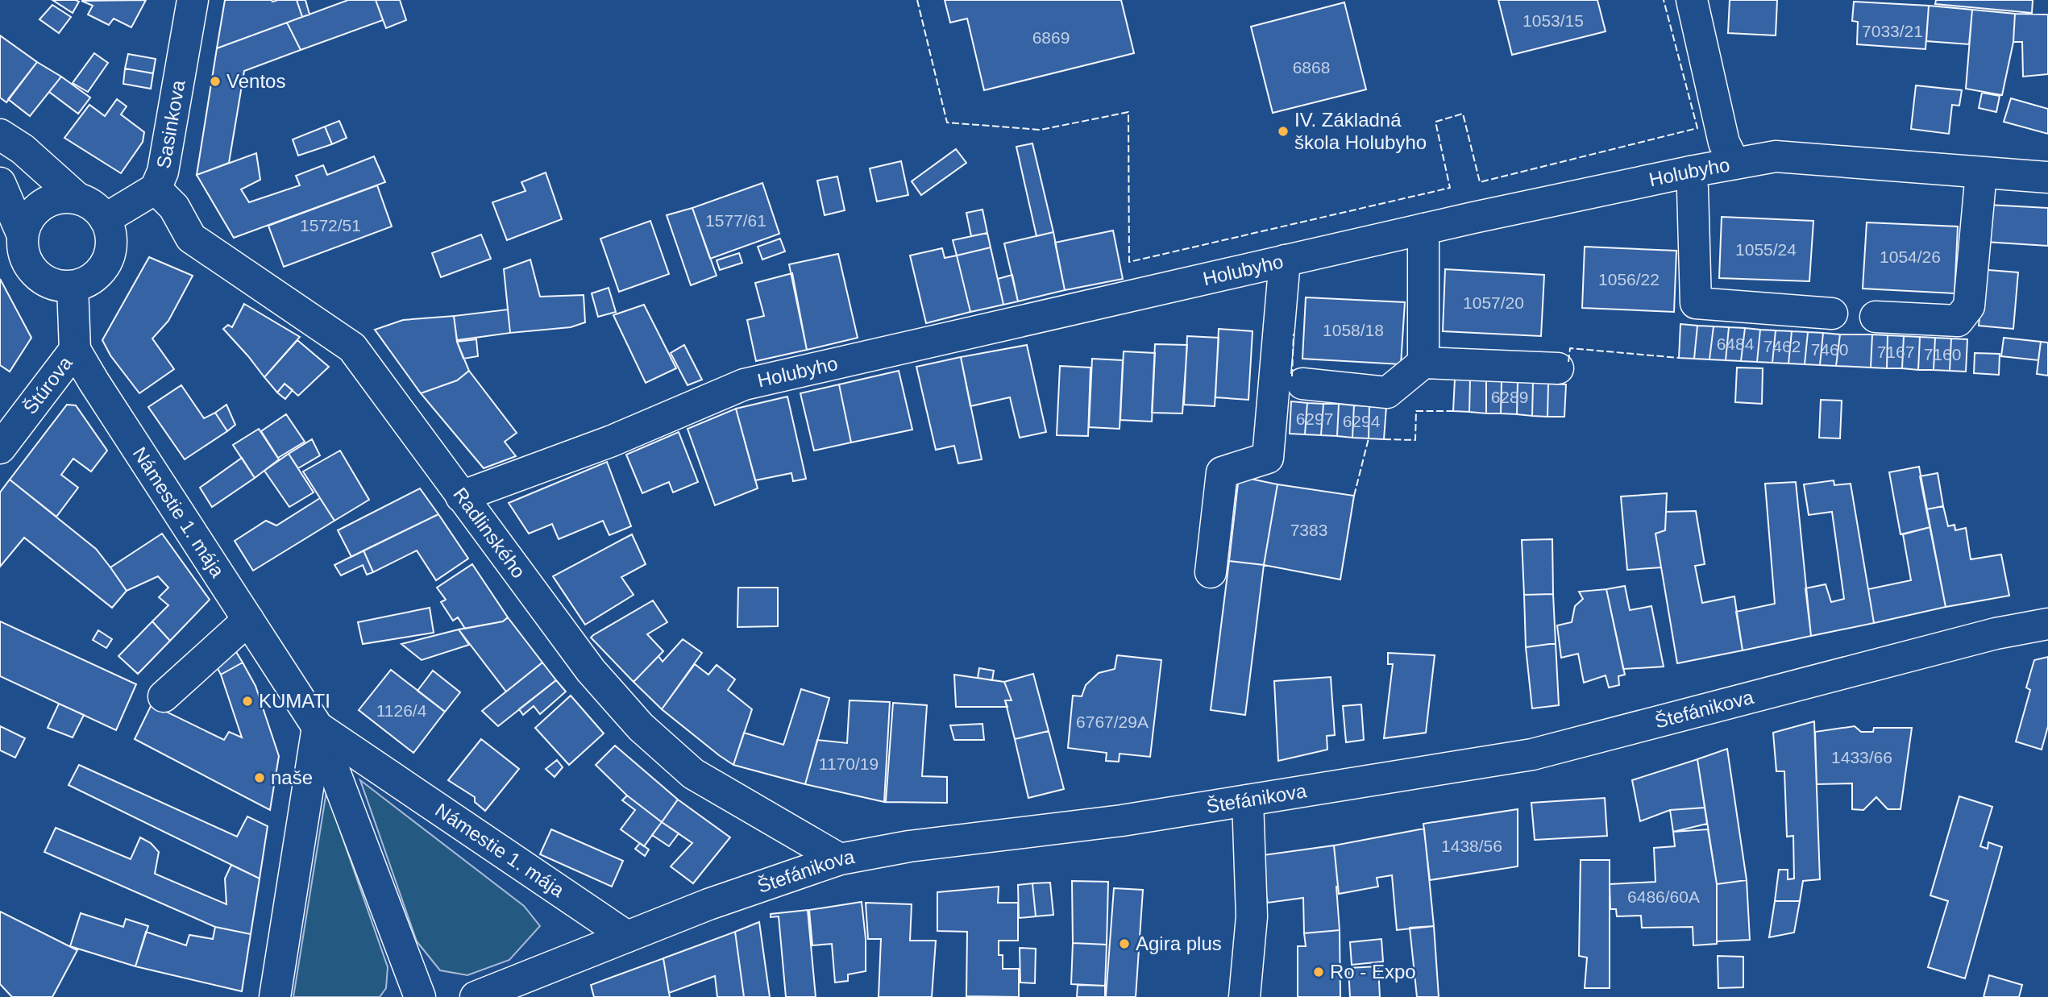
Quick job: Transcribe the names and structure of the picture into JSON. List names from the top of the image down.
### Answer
{
  "streets": {
    "street": [
      "Sasinkova",
      "Holubyho",
      "Štúrova",
      "Námestie 1. mája",
      "Radlinského",
      "Štefánikova"
    ]
  },
  "crossings": [
    ["Sasinkova", "Radlinského"],
    ["Holubyho", "Radlinského"],
    ["Štúrova", "Námestie 1. mája"],
    ["Námestie 1. mája", "Štefánikova"],
    ["Radlinského", "Štefánikova"]
  ],
  "places": [
    "Ventos",
    "IV. Základná škola Holubyho",
    "KUMATI",
    "naše",
    "Agira plus",
    "Ro - Expo"
  ],
  "house_numbers": [
    "1053/15",
    "7033/21",
    "6869",
    "6868",
    "1577/61",
    "1572/51",
    "1055/24",
    "1054/26",
    "1056/22",
    "1057/20",
    "1058/18",
    "6484",
    "7462",
    "7460",
    "7167",
    "7160",
    "6289",
    "6297",
    "6294",
    "7383",
    "1126/4",
    "6767/29A",
    "1433/66",
    "1170/19",
    "1438/56",
    "6486/60A"
  ]
}
